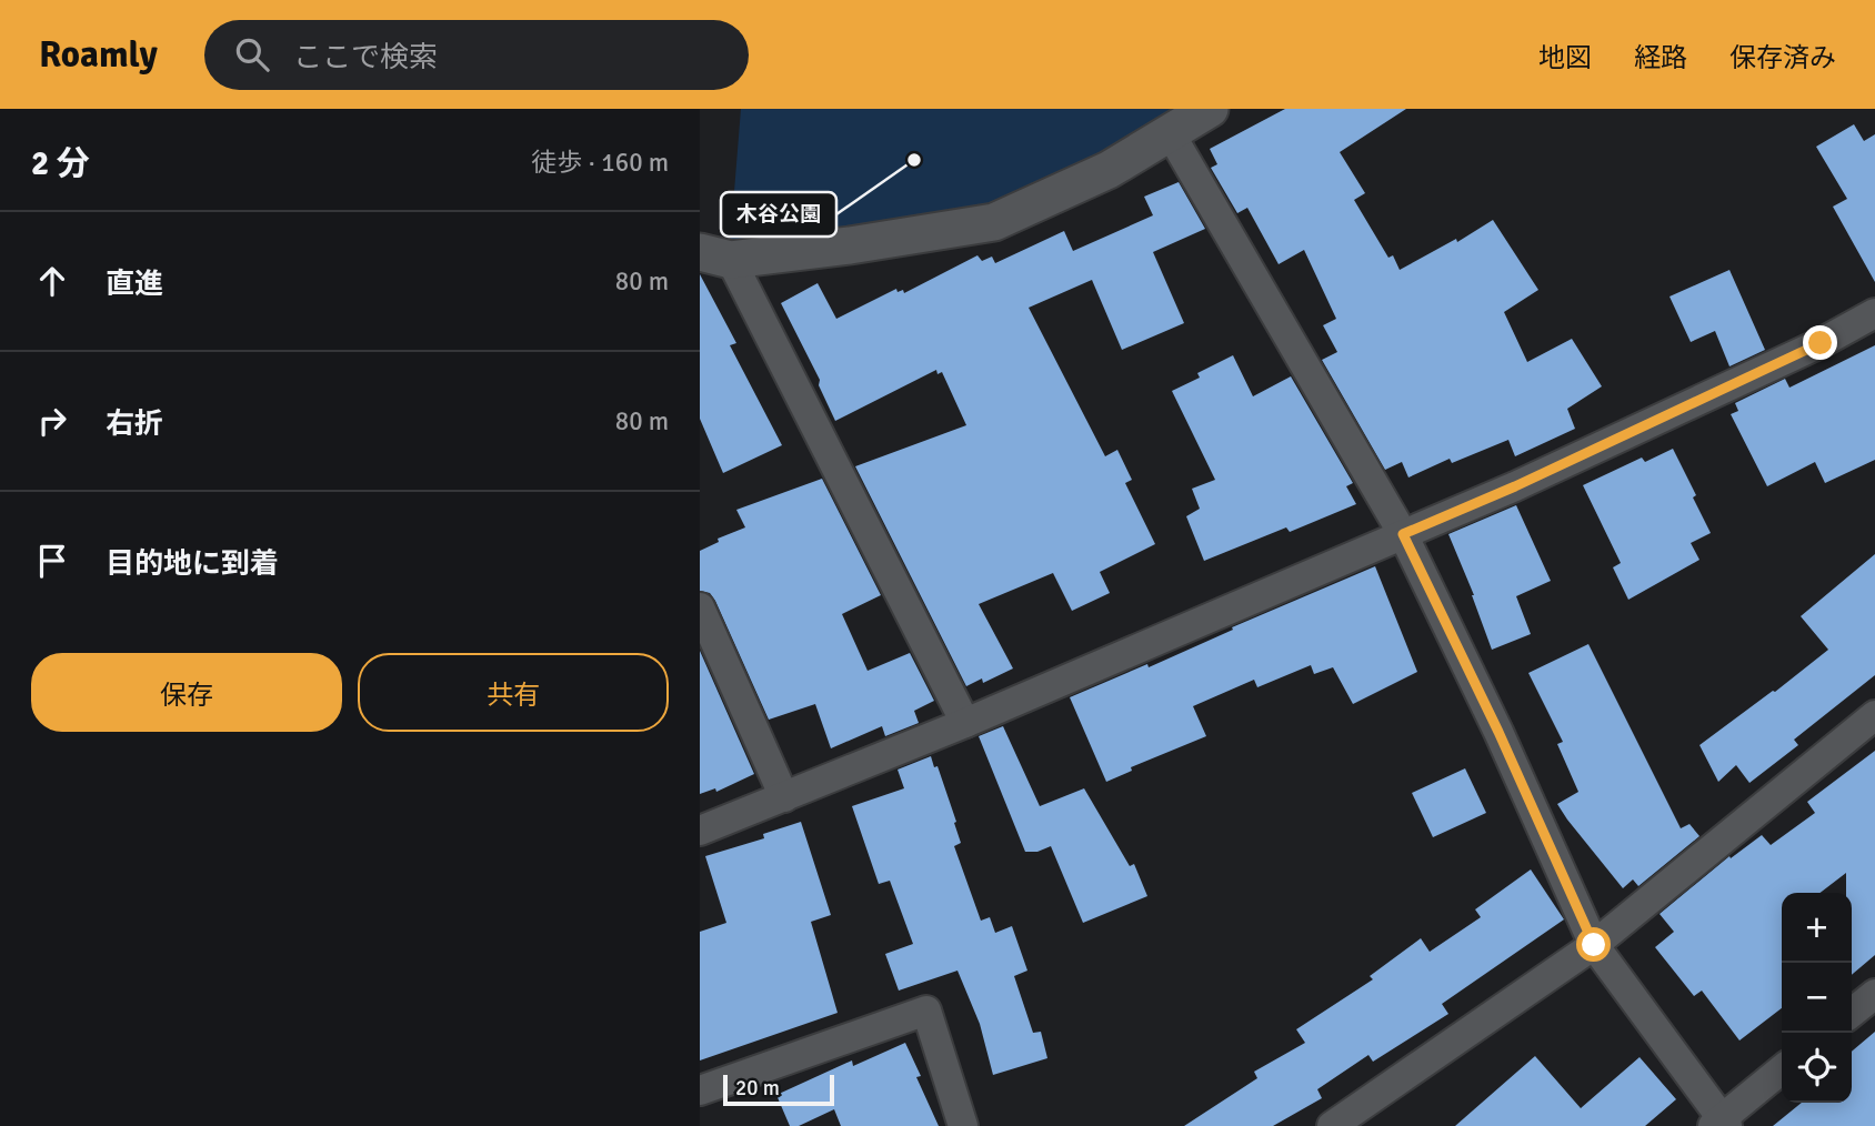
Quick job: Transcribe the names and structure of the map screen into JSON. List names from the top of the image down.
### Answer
{
  "places": ["木谷公園"],
  "scale_bar": "20 m",
  "page": {
    "header": "Roamly",
    "search": "ここで検索",
    "nav": ["地図", "経路", "保存済み"],
    "heading": ["2 分", "徒歩 · 160 m"],
    "list": [
      ["直進", "80 m"],
      ["右折", "80 m"],
      "目的地に到着"
    ],
    "buttons": ["保存", "共有"],
    "map_buttons": ["+", "−"],
    "scale": "20 m"
  }
}
